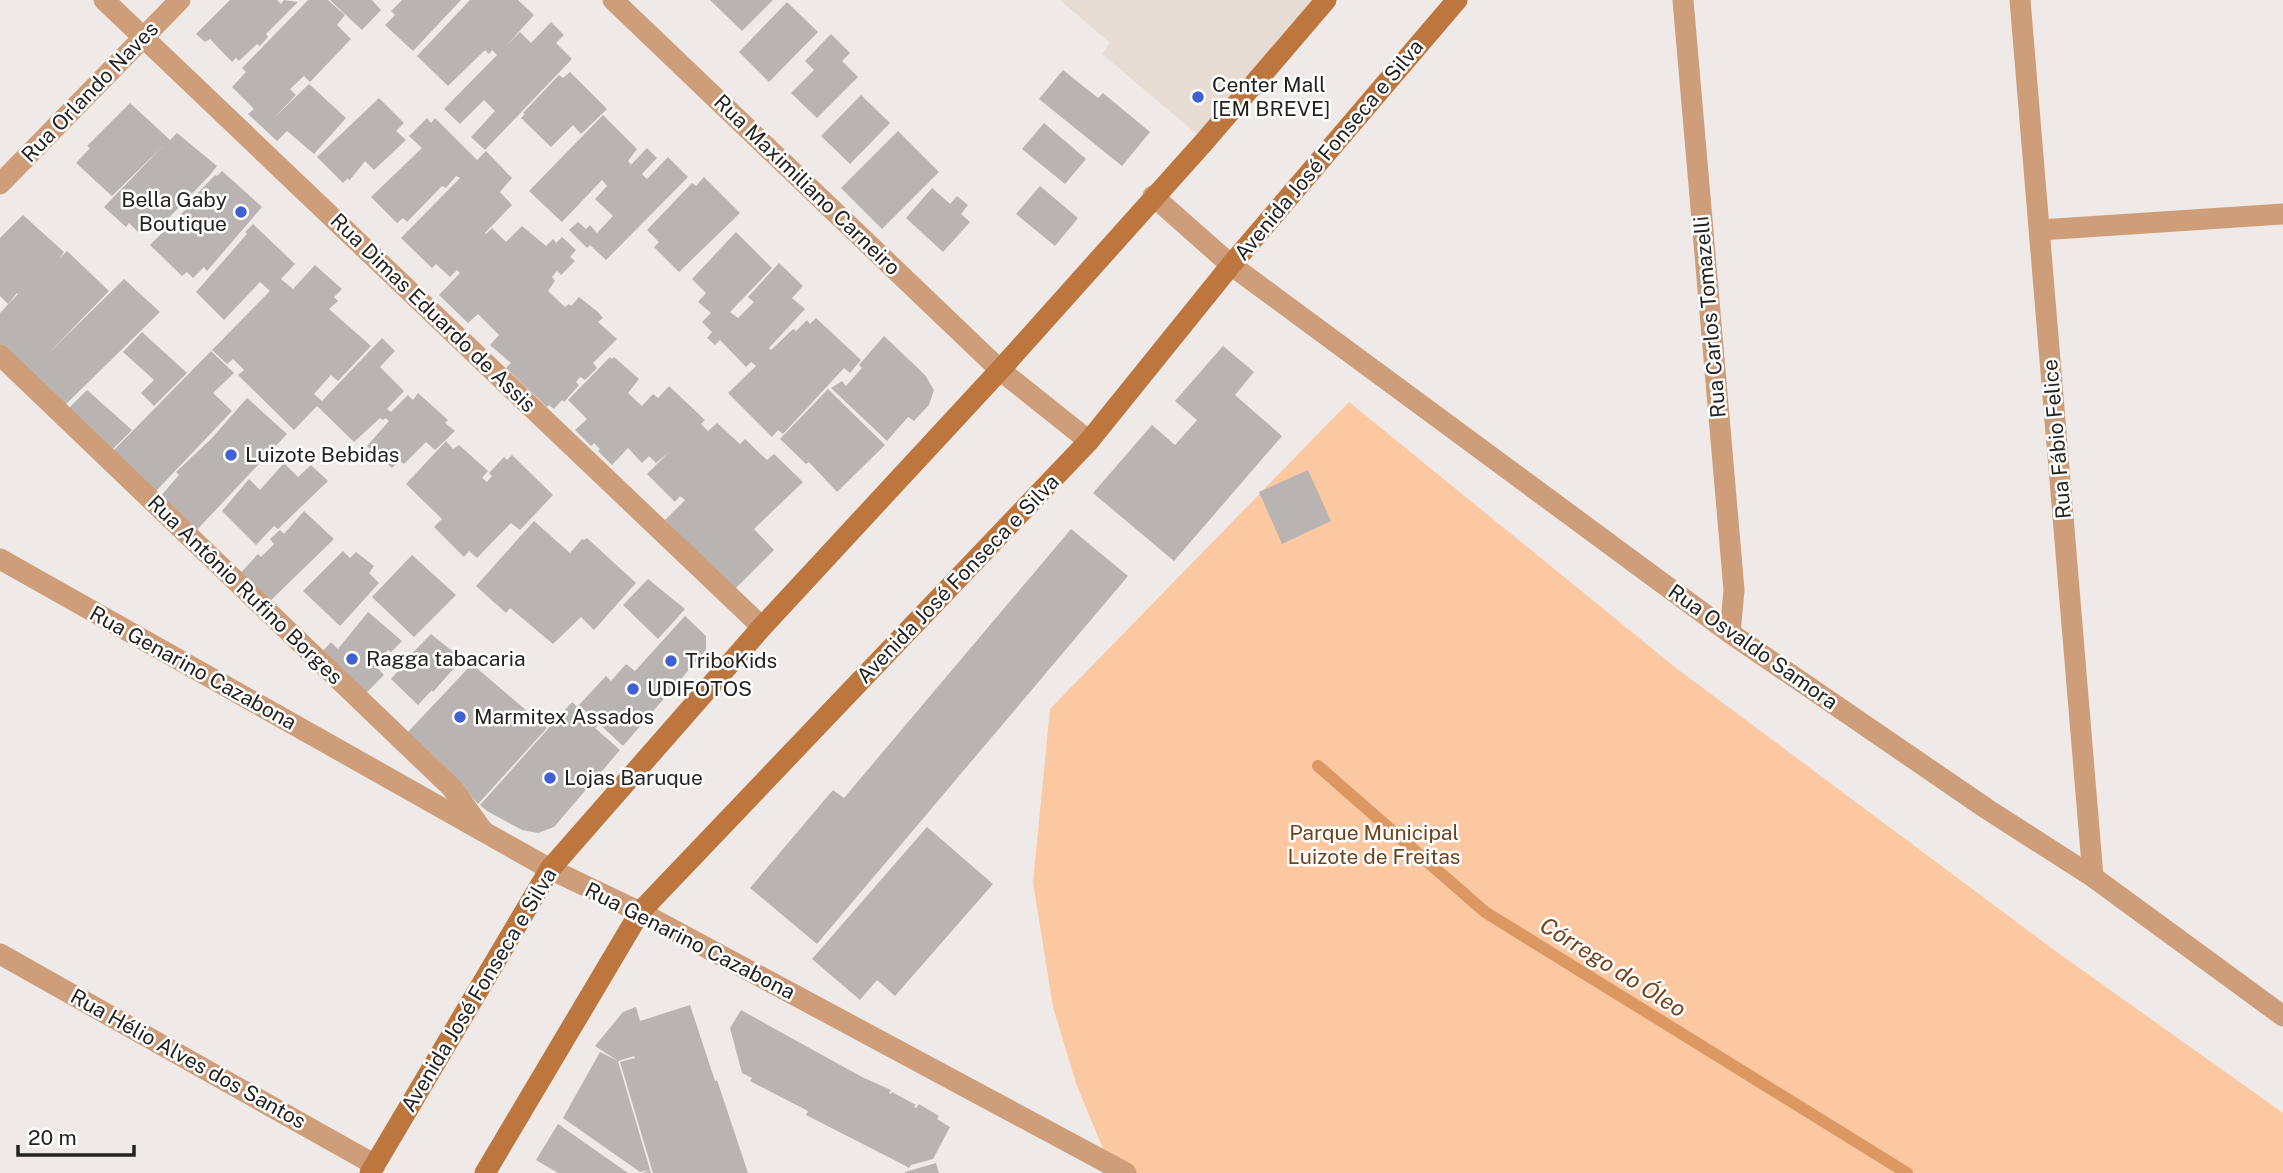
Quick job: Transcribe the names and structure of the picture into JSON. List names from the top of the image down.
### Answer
{
  "streets": {
    "main road": ["Avenida José Fonseca e Silva"],
    "street": [
      "Rua Orlando Naves",
      "Rua Maximiliano Carneiro",
      "Rua Dimas Eduardo de Assis",
      "Rua Carlos Tomazelli",
      "Rua Fábio Felice",
      "Rua Antônio Rufino Borges",
      "Rua Osvaldo Samora",
      "Rua Genarino Cazabona",
      "Rua Hélio Alves dos Santos"
    ]
  },
  "crossings": [
    ["Rua Orlando Naves", "Rua Dimas Eduardo de Assis"],
    ["Avenida José Fonseca e Silva", "Rua Maximiliano Carneiro"],
    ["Avenida José Fonseca e Silva", "Rua Dimas Eduardo de Assis"],
    ["Avenida José Fonseca e Silva", "Rua Osvaldo Samora"],
    ["Avenida José Fonseca e Silva", "Rua Genarino Cazabona"],
    ["Avenida José Fonseca e Silva", "Rua Hélio Alves dos Santos"],
    ["Rua Carlos Tomazelli", "Rua Osvaldo Samora"],
    ["Rua Fábio Felice", "Rua Osvaldo Samora"],
    ["Rua Antônio Rufino Borges", "Rua Genarino Cazabona"]
  ],
  "water": ["Córrego do Óleo"],
  "parks": ["Parque Municipal Luizote de Freitas"],
  "places": [
    "Center Mall [EM BREVE]",
    "Bella Gaby Boutique",
    "Luizote Bebidas",
    "Ragga tabacaria",
    "TriboKids",
    "UDIFOTOS",
    "Marmitex Assados",
    "Lojas Baruque"
  ],
  "scale_bar": "20 m"
}
